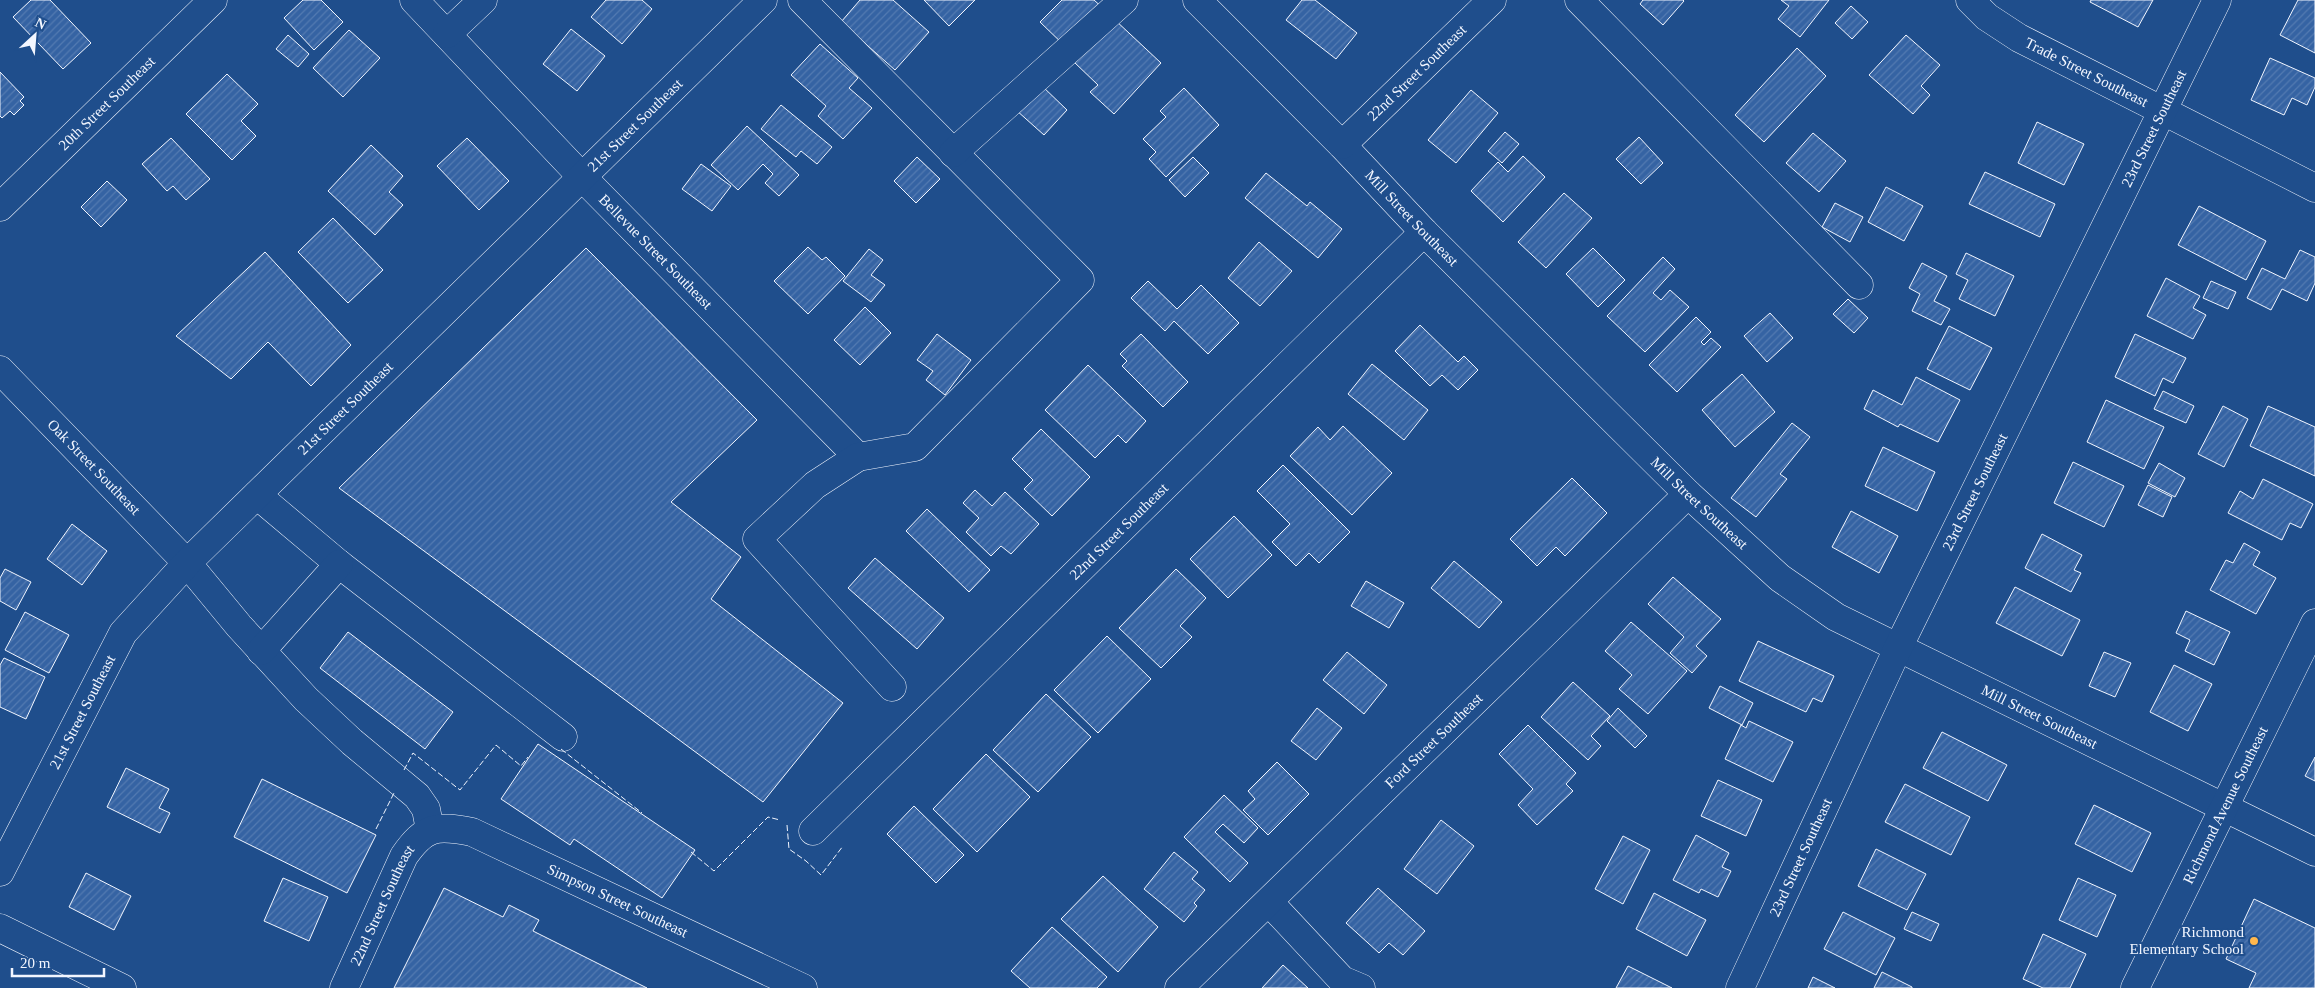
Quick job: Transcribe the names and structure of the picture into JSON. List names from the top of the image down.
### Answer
{
  "streets": {
    "street": [
      "Trade Street Southeast",
      "22nd Street Southeast",
      "20th Street Southeast",
      "21st Street Southeast",
      "23rd Street Southeast",
      "Mill Street Southeast",
      "Bellevue Street Southeast",
      "Oak Street Southeast",
      "Ford Street Southeast",
      "Richmond Avenue Southeast",
      "Simpson Street Southeast"
    ]
  },
  "crossings": [
    ["Trade Street Southeast", "23rd Street Southeast"],
    ["22nd Street Southeast", "Mill Street Southeast"],
    ["22nd Street Southeast", "Oak Street Southeast"],
    ["22nd Street Southeast", "Simpson Street Southeast"],
    ["21st Street Southeast", "Bellevue Street Southeast"],
    ["21st Street Southeast", "Oak Street Southeast"],
    ["23rd Street Southeast", "Mill Street Southeast"],
    ["Mill Street Southeast", "Ford Street Southeast"],
    ["Mill Street Southeast", "Richmond Avenue Southeast"],
    ["Oak Street Southeast", "Simpson Street Southeast"]
  ],
  "places": ["Richmond Elementary School"],
  "scale_bar": "20 m",
  "north": "top right"
}
